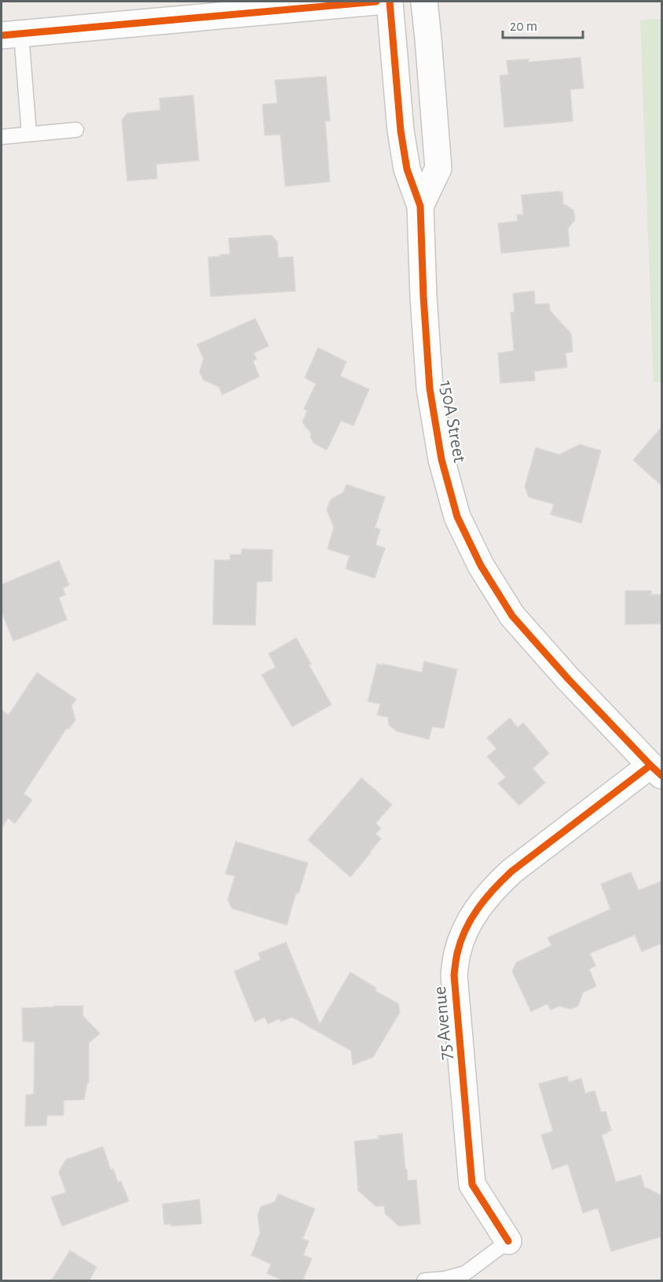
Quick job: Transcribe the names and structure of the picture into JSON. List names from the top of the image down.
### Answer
{
  "streets": {
    "street": ["150A Street", "75 Avenue"]
  },
  "crossings": [
    ["150A Street", "75 Avenue"]
  ],
  "scale_bar": "20 m"
}
